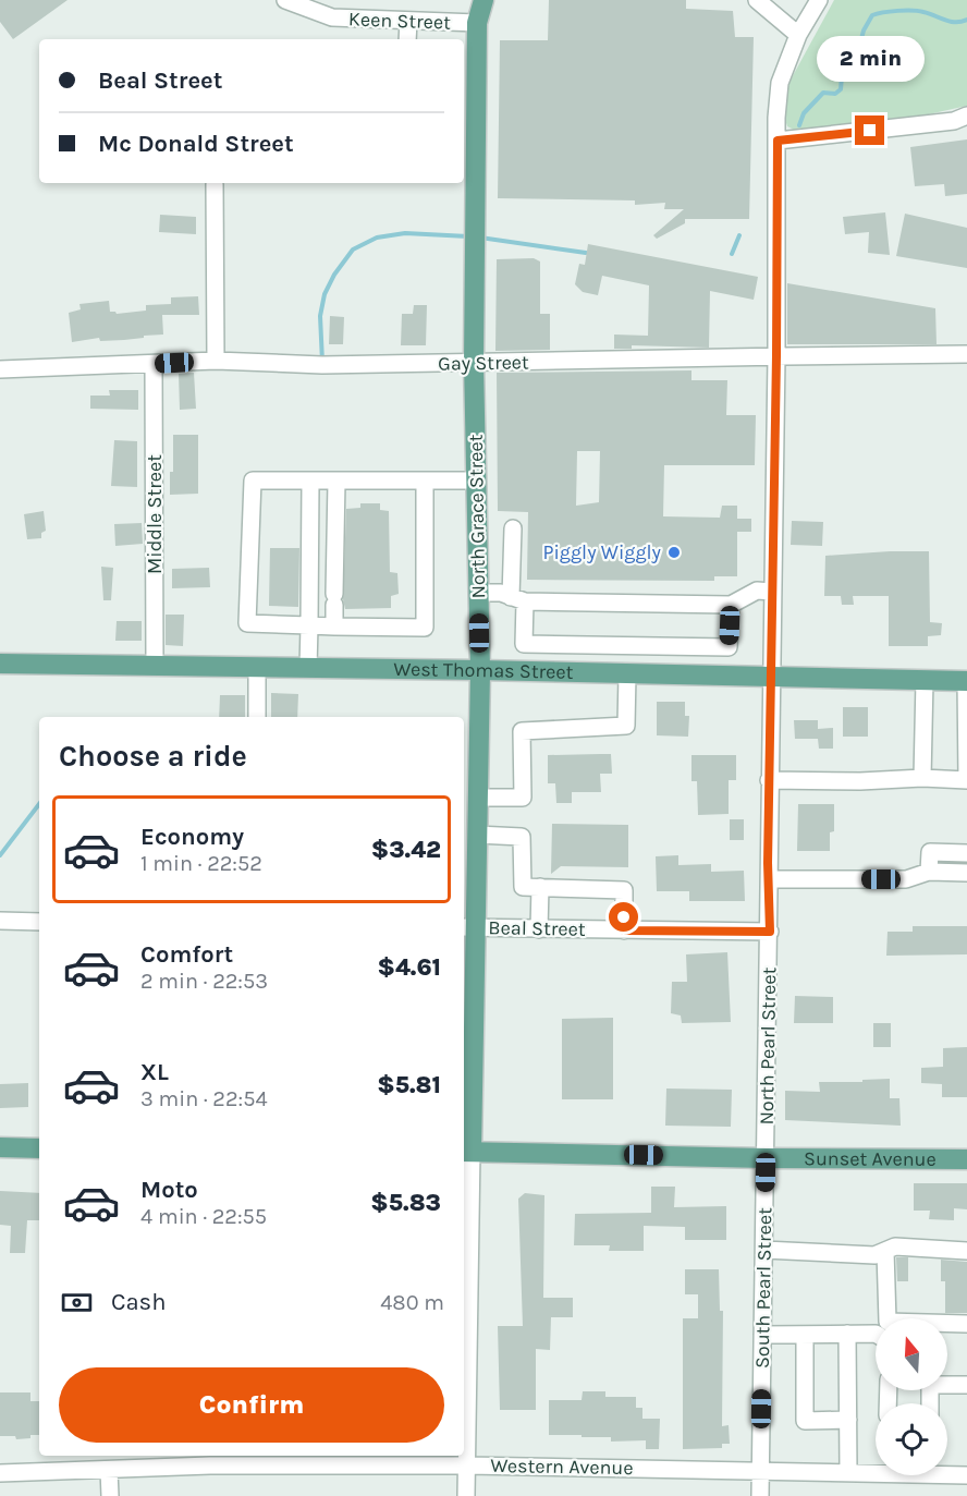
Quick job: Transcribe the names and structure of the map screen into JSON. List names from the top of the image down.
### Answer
{
  "streets": {
    "main road": ["North Grace Street", "West Thomas Street", "Sunset Avenue"],
    "street": [
      "Keen Street",
      "Gay Street",
      "Middle Street",
      "Beal Street",
      "North Pearl Street",
      "South Pearl Street",
      "Western Avenue"
    ]
  },
  "crossings": [
    ["Keen Street", "North Grace Street"],
    ["Gay Street", "Middle Street"],
    ["Gay Street", "North Grace Street"],
    ["Gay Street", "North Pearl Street"],
    ["Middle Street", "West Thomas Street"],
    ["North Grace Street", "West Thomas Street"],
    ["North Grace Street", "Beal Street"],
    ["North Grace Street", "Sunset Avenue"],
    ["West Thomas Street", "North Pearl Street"],
    ["Beal Street", "North Pearl Street"],
    ["North Pearl Street", "Sunset Avenue"],
    ["North Pearl Street", "South Pearl Street"],
    ["Sunset Avenue", "South Pearl Street"],
    ["South Pearl Street", "Western Avenue"]
  ],
  "places": ["Piggly Wiggly"],
  "north": "top",
  "page": {
    "bubble": "2 min",
    "banner": ["Beal Street", "Mc Donald Street"],
    "heading": "Choose a ride",
    "list": [
      {
        "name": "Economy",
        "note": "1 min · 22:52",
        "value": "$3.42"
      },
      {
        "name": "Comfort",
        "note": "2 min · 22:53",
        "value": "$4.61"
      },
      {
        "name": "XL",
        "note": "3 min · 22:54",
        "value": "$5.81"
      },
      {
        "name": "Moto",
        "note": "4 min · 22:55",
        "value": "$5.83"
      }
    ],
    "pay": ["Cash", "480 m"],
    "buttons": "Confirm"
  }
}
